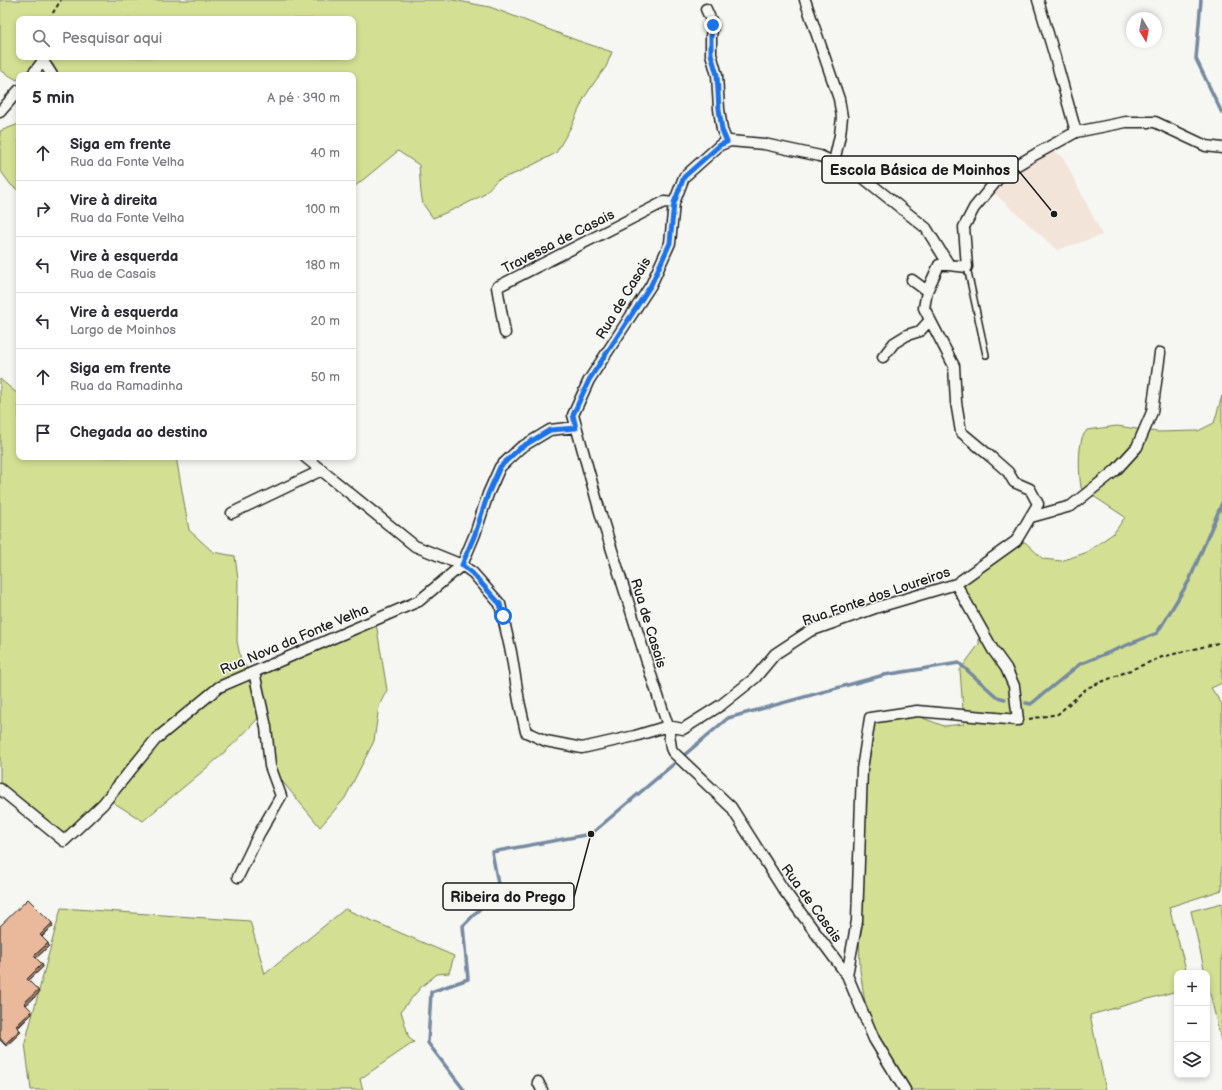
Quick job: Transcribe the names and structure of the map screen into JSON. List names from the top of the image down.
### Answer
{
  "streets": {
    "street": [
      "Travessa de Casais",
      "Rua de Casais",
      "Rua Fonte dos Loureiros",
      "Rua Nova da Fonte Velha"
    ]
  },
  "crossings": [
    ["Travessa de Casais", "Rua de Casais"],
    ["Rua de Casais", "Rua Fonte dos Loureiros"],
    ["Rua Fonte dos Loureiros", "Rua Nova da Fonte Velha"]
  ],
  "places": ["Escola Básica de Moinhos", "Ribeira do Prego"],
  "north": "bottom",
  "page": {
    "search": "Pesquisar aqui",
    "heading": ["5 min", "A pé · 390 m"],
    "list": [
      ["Siga em frente", "Rua da Fonte Velha", "40 m"],
      ["Vire à direita", "Rua da Fonte Velha", "100 m"],
      ["Vire à esquerda", "Rua de Casais", "180 m"],
      ["Vire à esquerda", "Largo de Moinhos", "20 m"],
      ["Siga em frente", "Rua da Ramadinha", "50 m"],
      "Chegada ao destino"
    ],
    "map_buttons": ["+", "−"]
  }
}
